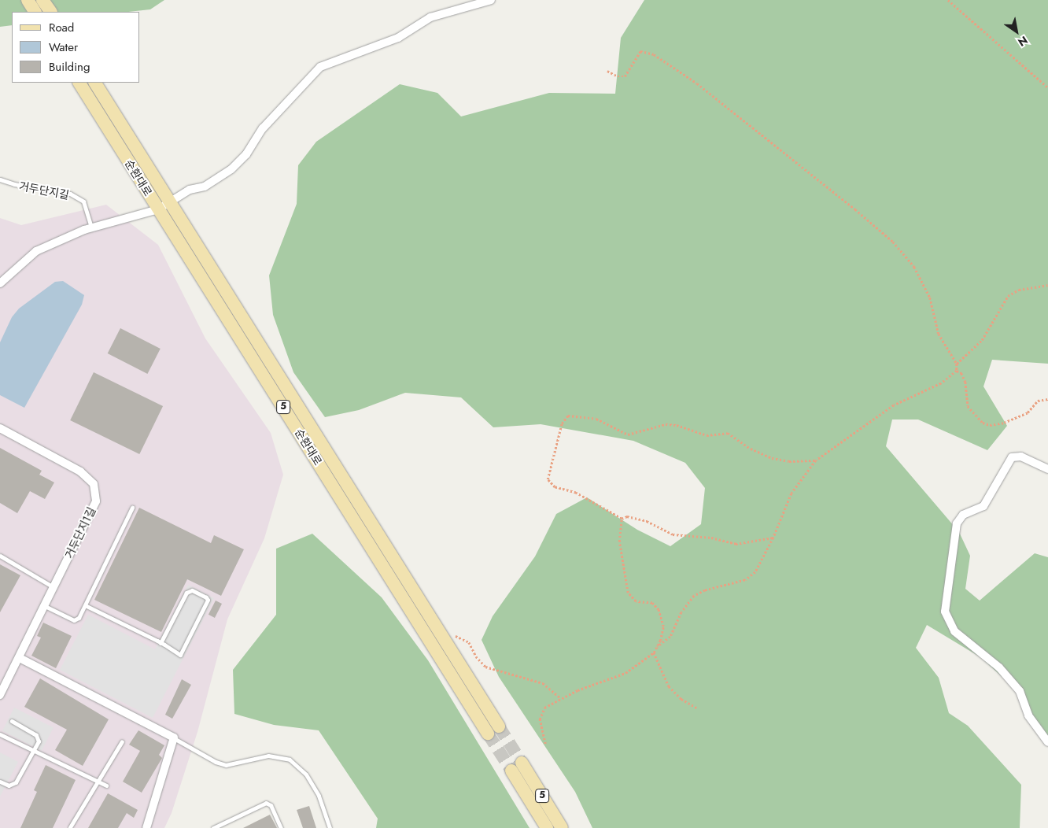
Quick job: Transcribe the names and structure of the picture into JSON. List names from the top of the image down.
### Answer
{
  "streets": {
    "main road": ["순환대로", "5"],
    "street": ["거두단지1길"],
    "lane": ["거두단지길"]
  },
  "legend": ["Road", "Water", "Building"],
  "north": "bottom right"
}
